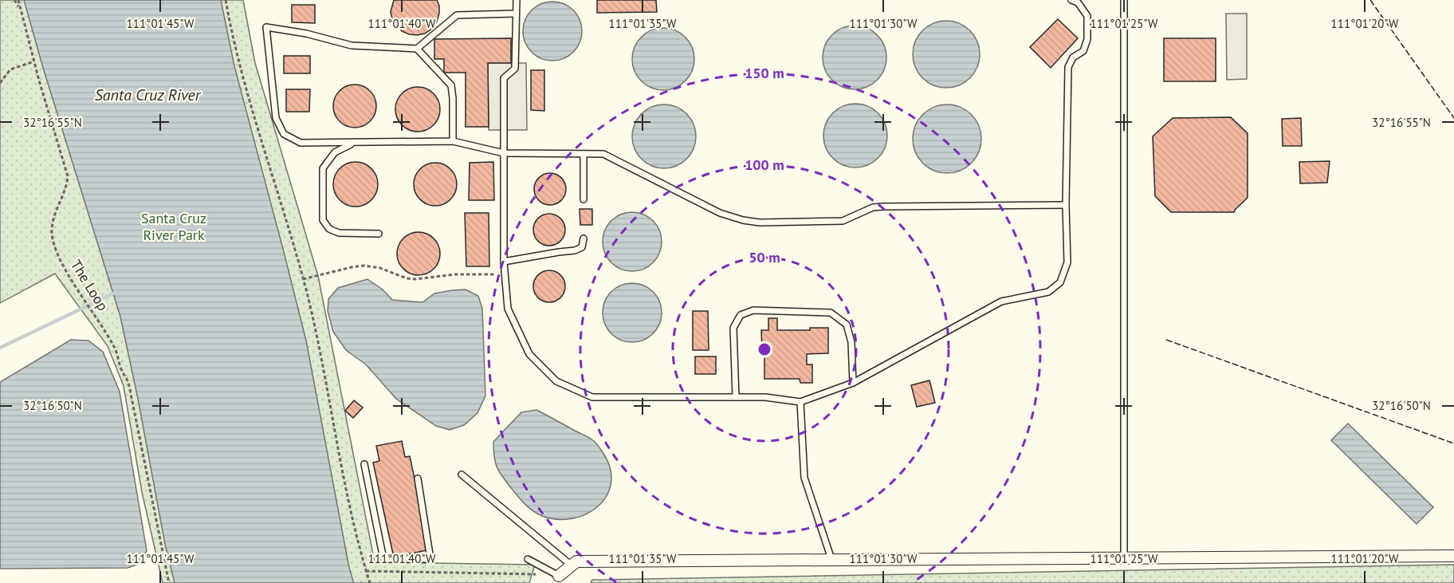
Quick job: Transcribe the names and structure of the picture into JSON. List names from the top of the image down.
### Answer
{
  "streets": {
    "path": ["The Loop"]
  },
  "water": ["Santa Cruz River"],
  "parks": ["Santa Cruz River Park"],
  "coordinates": [
    "111°01'45\"W",
    "111°01'40\"W",
    "111°01'35\"W",
    "111°01'30\"W",
    "111°01'25\"W",
    "111°01'20\"W",
    "32°16'55\"N",
    "32°16'50\"N"
  ],
  "rings": ["150 m", "100 m", "50 m"]
}
